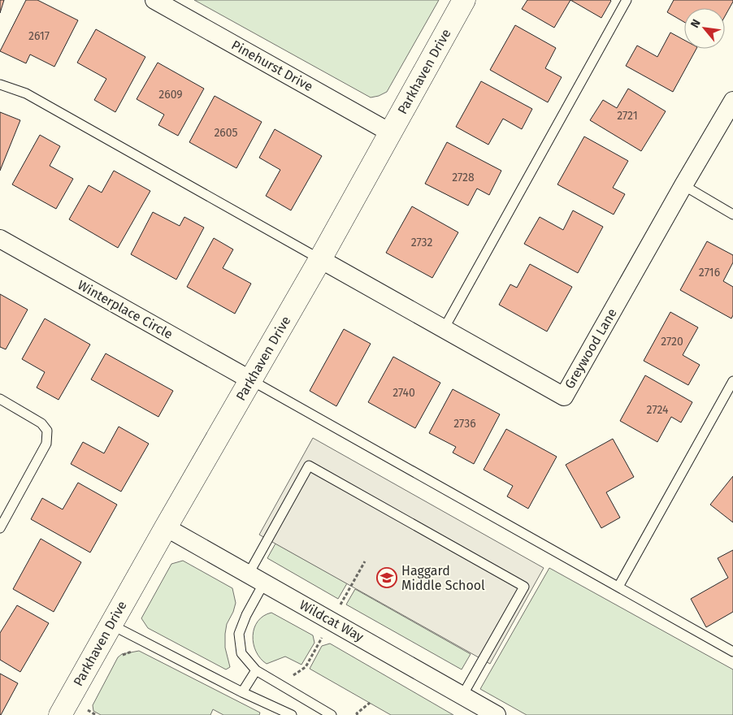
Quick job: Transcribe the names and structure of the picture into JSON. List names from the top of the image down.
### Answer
{
  "streets": {
    "street": [
      "Pinehurst Drive",
      "Parkhaven Drive",
      "Winterplace Circle",
      "Greywood Lane",
      "Wildcat Way"
    ]
  },
  "crossings": [
    ["Pinehurst Drive", "Parkhaven Drive"],
    ["Parkhaven Drive", "Winterplace Circle"],
    ["Parkhaven Drive", "Greywood Lane"],
    ["Parkhaven Drive", "Wildcat Way"]
  ],
  "places": {
    "school or university": ["Haggard Middle School"]
  },
  "house_numbers": [
    "2617",
    "2609",
    "2721",
    "2605",
    "2728",
    "2732",
    "2716",
    "2720",
    "2740",
    "2724",
    "2736"
  ],
  "north": "top left"
}
